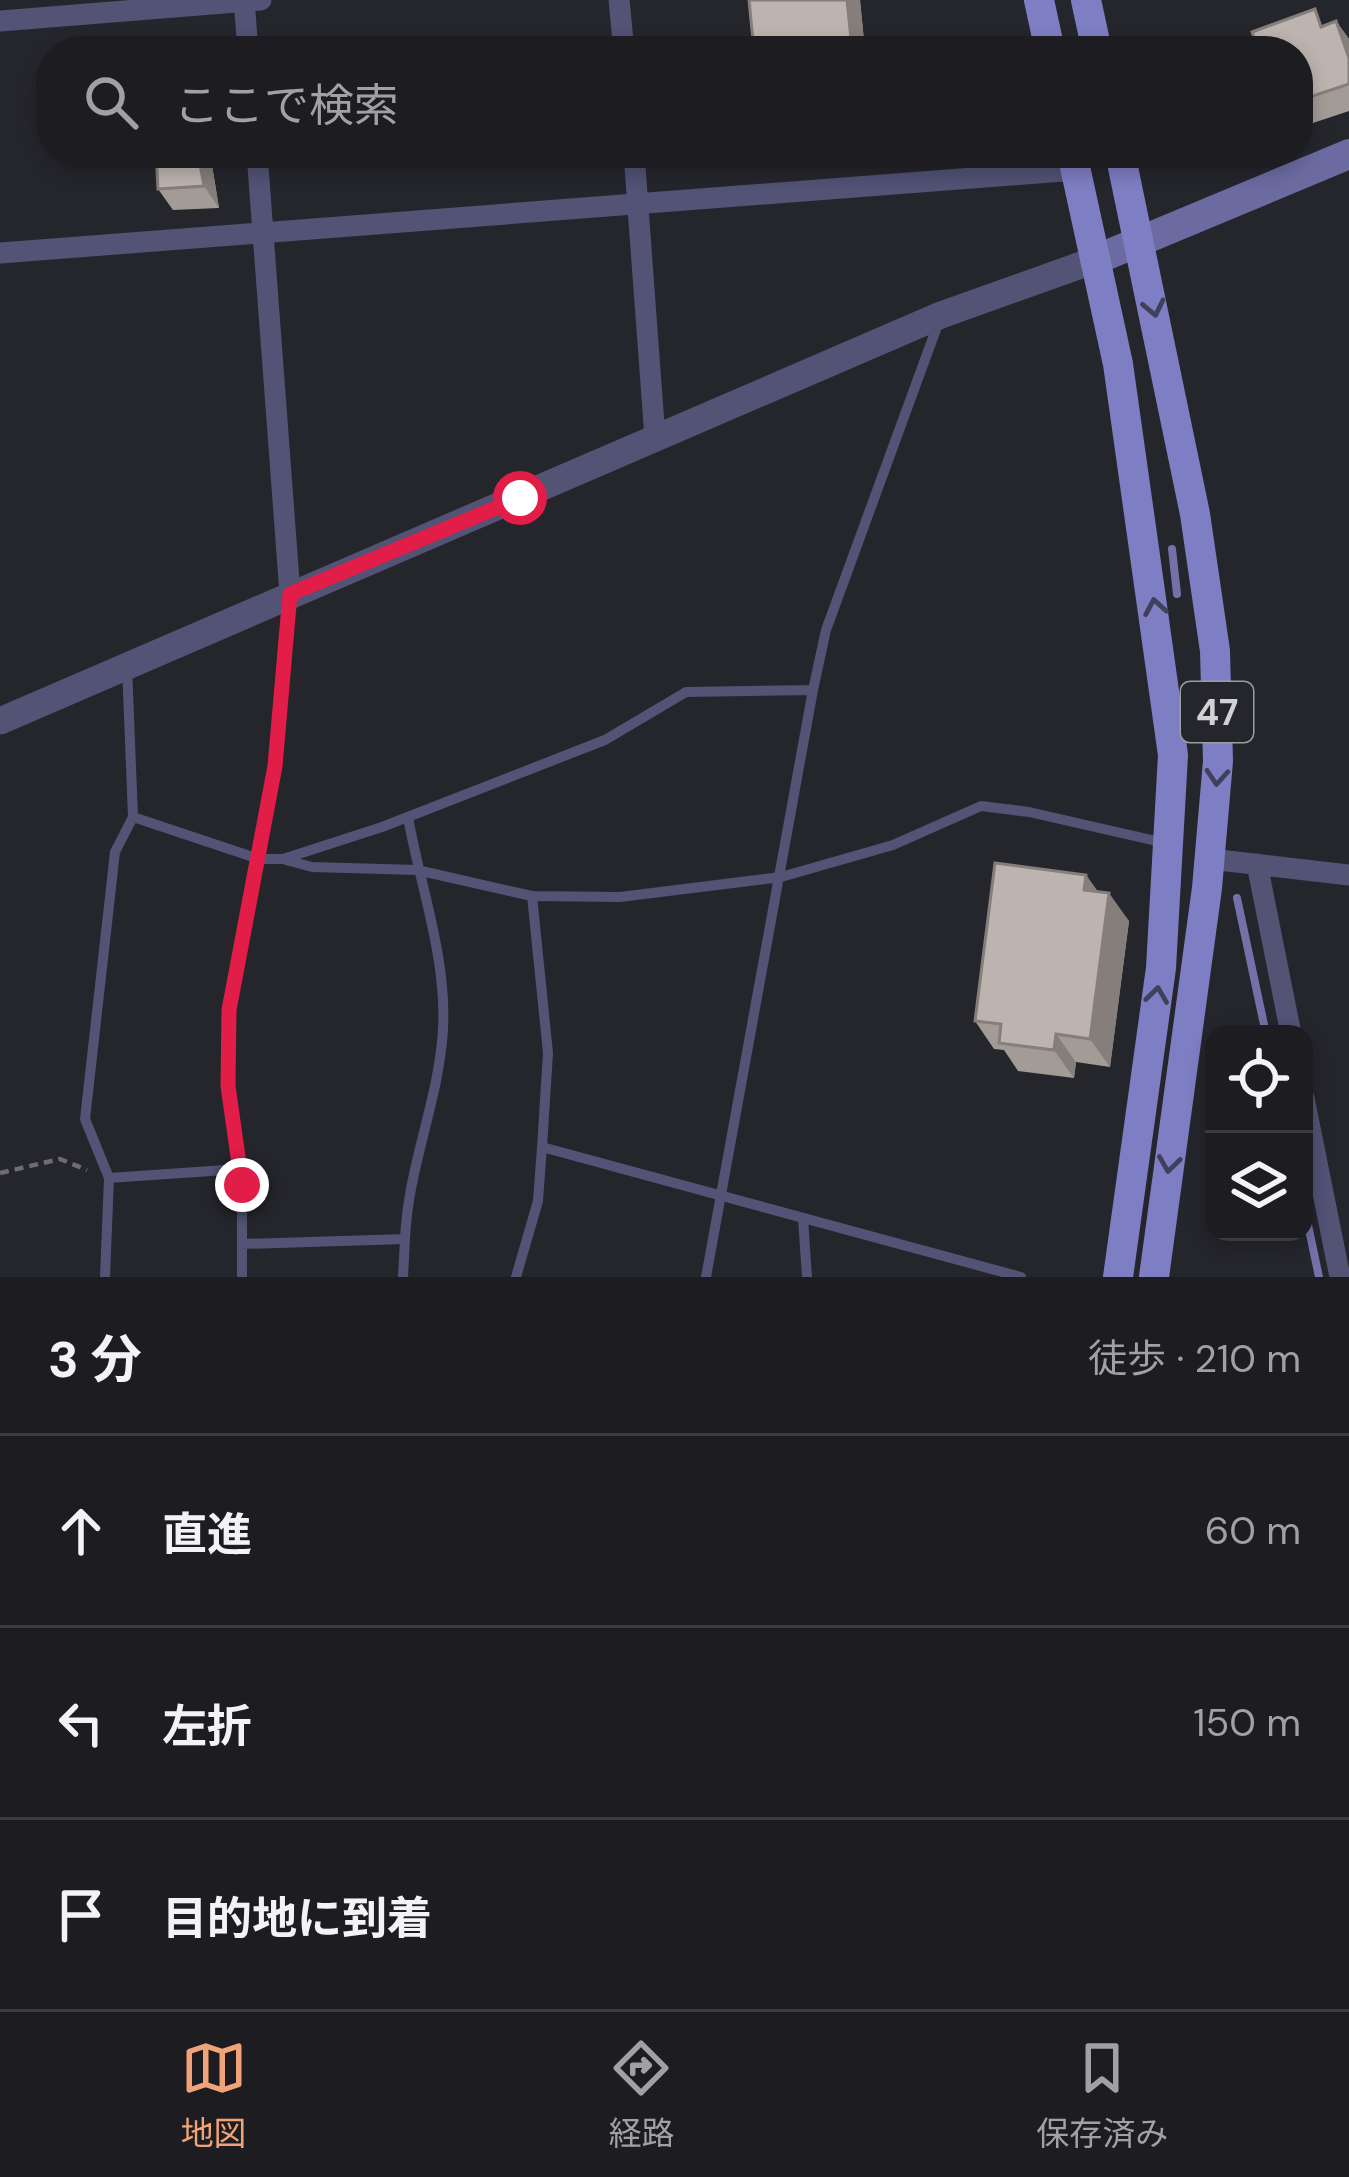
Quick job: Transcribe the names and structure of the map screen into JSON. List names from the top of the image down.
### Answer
{
  "streets": {
    "main road": ["47"]
  },
  "page": {
    "search": "ここで検索",
    "heading": ["3 分", "徒歩 · 210 m"],
    "list": [
      ["直進", "60 m"],
      ["左折", "150 m"],
      "目的地に到着"
    ],
    "nav": ["地図", "経路", "保存済み"]
  }
}
